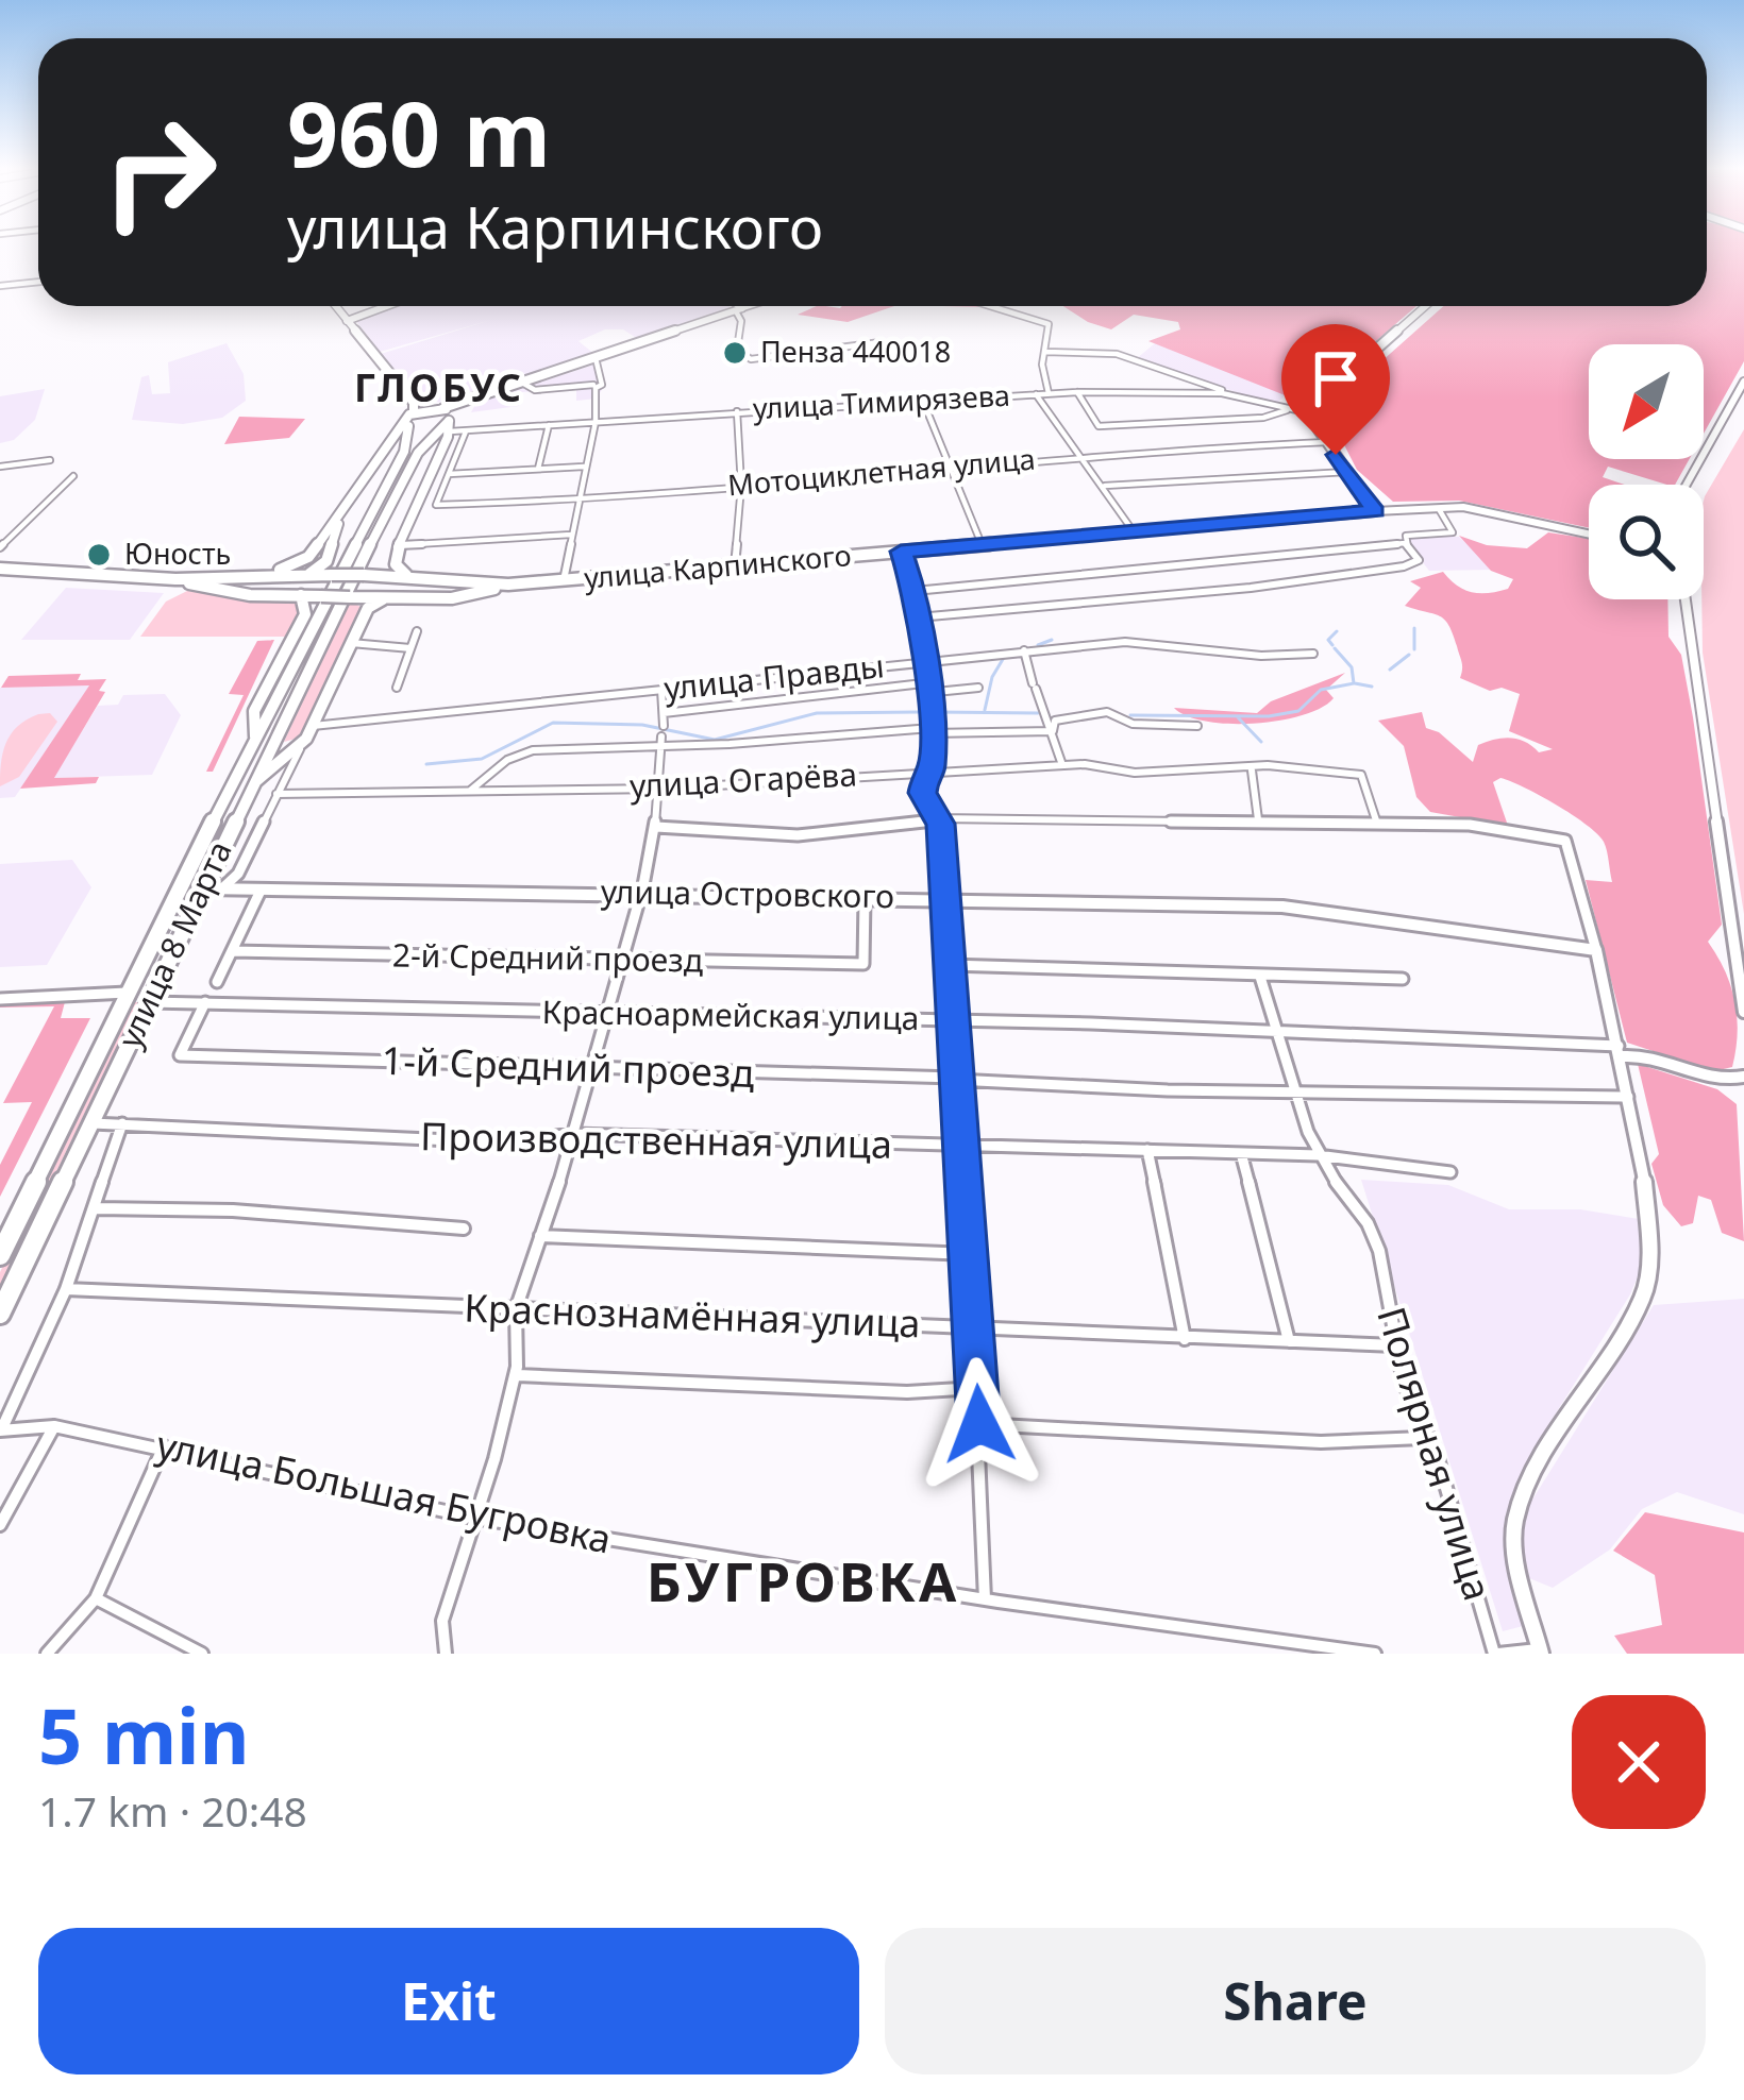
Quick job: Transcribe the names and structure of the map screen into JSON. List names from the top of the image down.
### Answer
{
  "streets": {
    "main road": ["улица Карпинского", "улица 8 Марта"],
    "street": [
      "улица Тимирязева",
      "Мотоциклетная улица",
      "улица Правды",
      "улица Огарёва",
      "улица Островского",
      "2-й Средний проезд",
      "Красноармейская улица",
      "1-й Средний проезд",
      "Производственная улица",
      "Краснознамённая улица",
      "Полярная улица",
      "улица Большая Бугровка"
    ]
  },
  "crossings": [
    ["улица Тимирязева", "улица 8 Марта"],
    ["улица Карпинского", "улица 8 Марта"],
    ["улица Островского", "улица 8 Марта"],
    ["улица Островского", "2-й Средний проезд"],
    ["улица 8 Марта", "Красноармейская улица"],
    ["улица 8 Марта", "Производственная улица"],
    ["Красноармейская улица", "1-й Средний проезд"],
    ["Красноармейская улица", "Полярная улица"],
    ["1-й Средний проезд", "Полярная улица"],
    ["Производственная улица", "Полярная улица"],
    ["Краснознамённая улица", "Полярная улица"]
  ],
  "districts": ["ГЛОБУС", "БУГРОВКА"],
  "places": ["Пенза 440018", "Юность"],
  "north": "bottom left",
  "page": {
    "turn": ["960 m", "улица Карпинского"],
    "heading": ["5 min", "1.7 km · 20:48"],
    "buttons": ["Exit", "Share"]
  }
}
